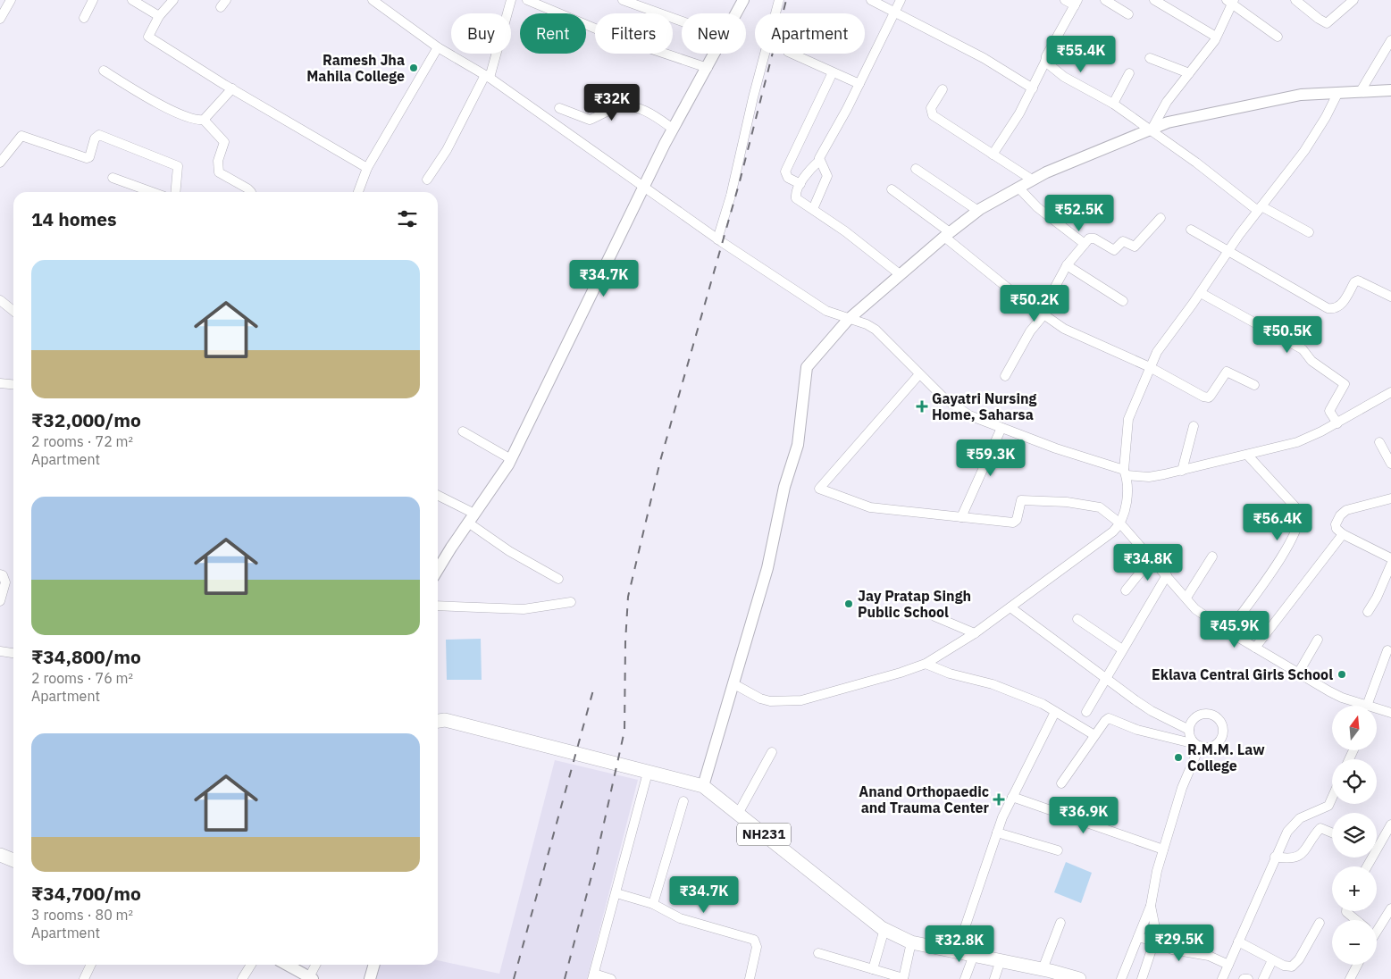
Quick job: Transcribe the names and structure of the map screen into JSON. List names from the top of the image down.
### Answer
{
  "streets": {
    "highway": ["NH231"]
  },
  "places": {
    "other": [
      "Ramesh Jha Mahila College",
      "Jay Pratap Singh Public School",
      "Eklava Central Girls School",
      "R.M.M. Law College"
    ],
    "health": ["Gayatri Nursing Home, Saharsa", "Anand Orthopaedic and Trauma Center"]
  },
  "north": "top",
  "page": {
    "chip": [
      "Buy",
      "Rent",
      "Filters",
      "New",
      "Apartment"
    ],
    "price": [
      "₹55.4K",
      "₹32K",
      "₹52.5K",
      "₹34.7K",
      "₹50.2K",
      "₹50.5K",
      "₹59.3K",
      "₹56.4K",
      "₹34.8K",
      "₹45.9K",
      "₹36.9K",
      "₹34.7K",
      "₹29.5K",
      "₹32.8K"
    ],
    "heading": "14 homes",
    "list": [
      {
        "name": "₹32,000/mo",
        "note": "2 rooms · 72 m² · Apartment"
      },
      {
        "name": "₹34,800/mo",
        "note": "2 rooms · 76 m² · Apartment"
      },
      {
        "name": "₹34,700/mo",
        "note": "3 rooms · 80 m² · Apartment"
      }
    ],
    "map_buttons": ["+", "−"]
  }
}
